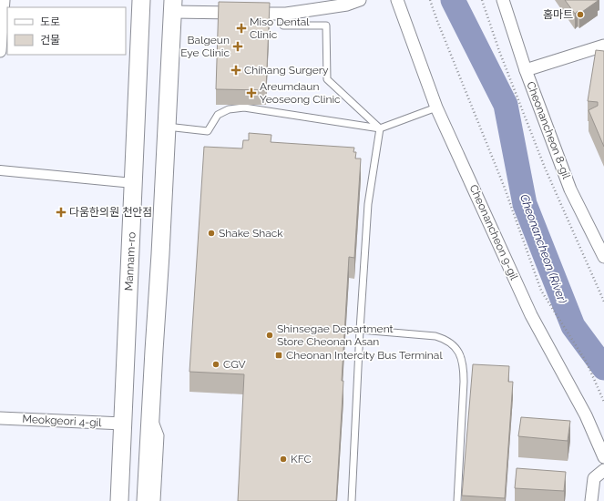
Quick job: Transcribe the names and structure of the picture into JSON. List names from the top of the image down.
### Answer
{
  "streets": {
    "main road": ["Mannam-ro"],
    "street": ["Cheonancheon 8-gil", "Cheonancheon 9-gil", "Meokgeori 4-gil"]
  },
  "crossings": [
    ["Mannam-ro", "Meokgeori 4-gil"]
  ],
  "water": ["Cheonancheon (River)"],
  "places": {
    "other": [
      "홈마트",
      "Shake Shack",
      "Shinsegae Department Store Cheonan Asan",
      "CGV",
      "KFC"
    ],
    "health": [
      "Miso Dental Clinic",
      "Balgeun Eye Clinic",
      "Chihang Surgery",
      "Areumdaun Yeoseong Clinic",
      "다움한의원 천안점"
    ],
    "transit": ["Cheonan Intercity Bus Terminal"]
  },
  "legend": ["도로", "건물"]
}
